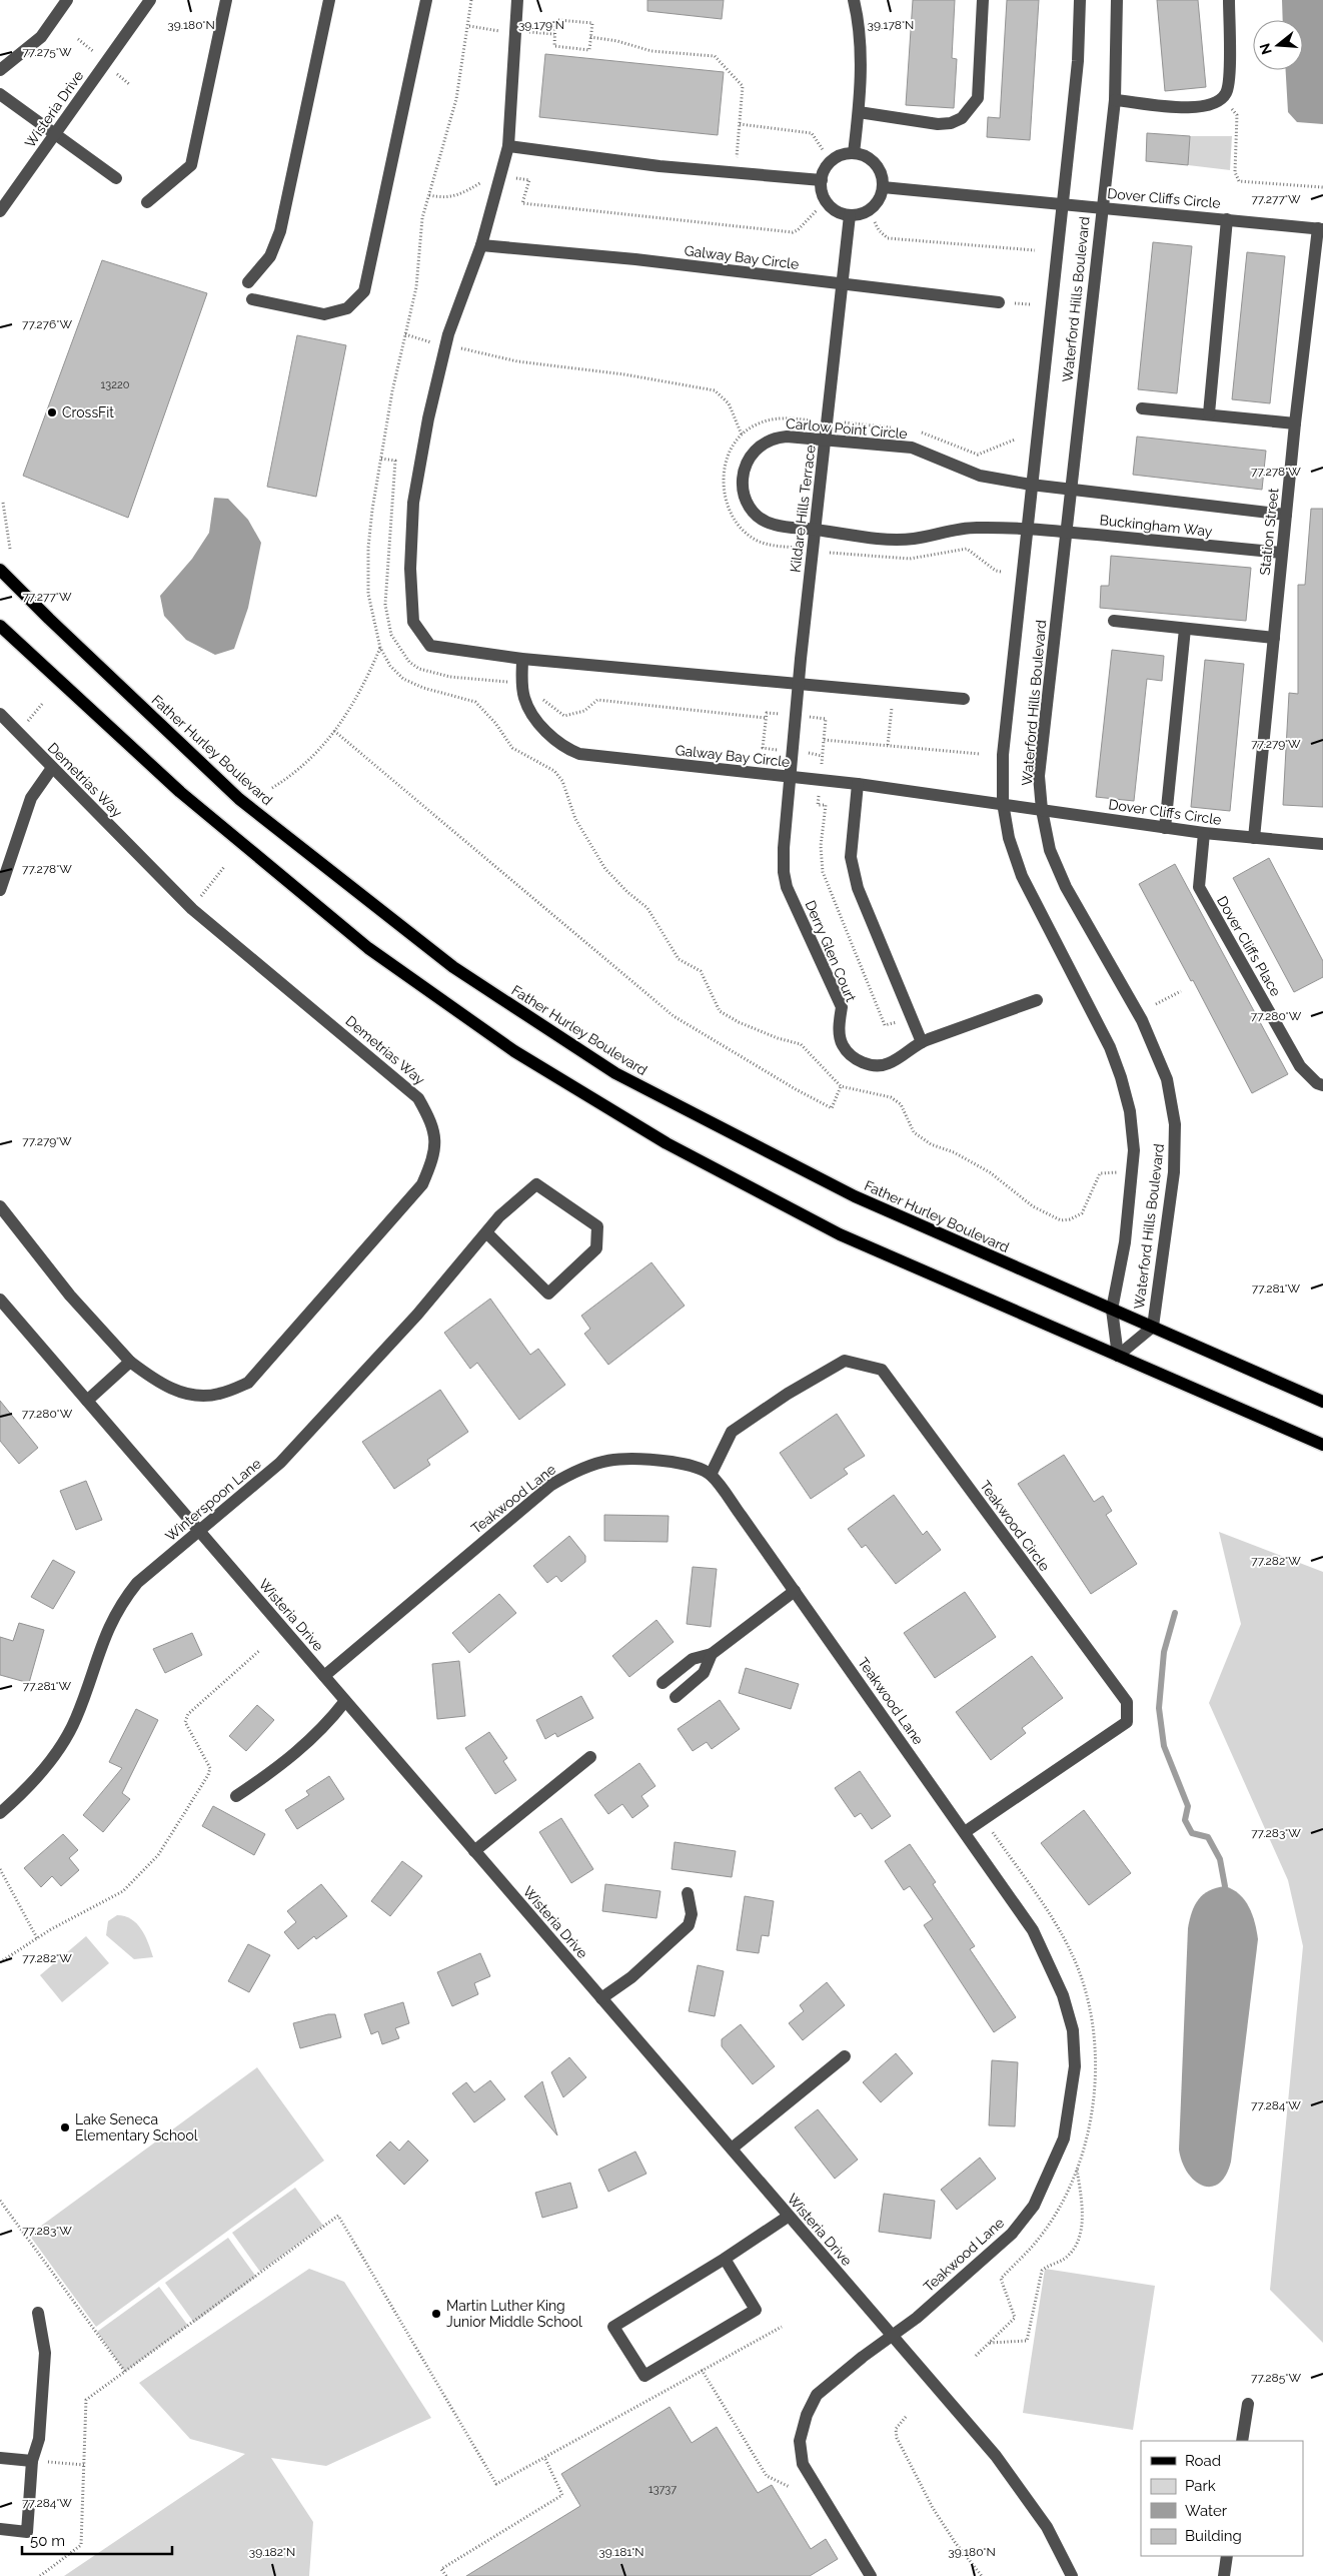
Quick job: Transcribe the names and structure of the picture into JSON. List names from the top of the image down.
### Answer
{
  "streets": {
    "main road": ["Father Hurley Boulevard"],
    "street": [
      "Wisteria Drive",
      "Dover Cliffs Circle",
      "Galway Bay Circle",
      "Waterford Hills Boulevard",
      "Carlow Point Circle",
      "Kildare Hills Terrace",
      "Buckingham Way",
      "Station Street",
      "Demetrias Way",
      "Dover Cliffs Place",
      "Derry Glen Court",
      "Teakwood Lane",
      "Winterspoon Lane",
      "Teakwood Circle"
    ]
  },
  "crossings": [
    ["Wisteria Drive", "Teakwood Lane"],
    ["Wisteria Drive", "Winterspoon Lane"],
    ["Dover Cliffs Circle", "Galway Bay Circle"],
    ["Dover Cliffs Circle", "Waterford Hills Boulevard"],
    ["Dover Cliffs Circle", "Station Street"],
    ["Dover Cliffs Circle", "Dover Cliffs Place"],
    ["Galway Bay Circle", "Waterford Hills Boulevard"],
    ["Galway Bay Circle", "Kildare Hills Terrace"],
    ["Galway Bay Circle", "Derry Glen Court"],
    ["Waterford Hills Boulevard", "Carlow Point Circle"],
    ["Waterford Hills Boulevard", "Buckingham Way"],
    ["Waterford Hills Boulevard", "Father Hurley Boulevard"],
    ["Carlow Point Circle", "Kildare Hills Terrace"],
    ["Carlow Point Circle", "Buckingham Way"],
    ["Kildare Hills Terrace", "Derry Glen Court"],
    ["Buckingham Way", "Station Street"],
    ["Teakwood Lane", "Teakwood Circle"]
  ],
  "places": ["CrossFit", "Lake Seneca Elementary School", "Martin Luther King Junior Middle School"],
  "house_numbers": ["13220", "13737"],
  "legend": [
    "Road",
    "Park",
    "Water",
    "Building"
  ],
  "scale_bar": "50 m",
  "north": "left",
  "coordinates": [
    "39.180°N",
    "39.179°N",
    "39.178°N",
    "77.275°W",
    "77.277°W",
    "77.276°W",
    "77.278°W",
    "77.279°W",
    "77.280°W",
    "77.281°W",
    "77.282°W",
    "77.283°W",
    "77.284°W",
    "77.285°W",
    "39.182°N",
    "39.181°N"
  ]
}
